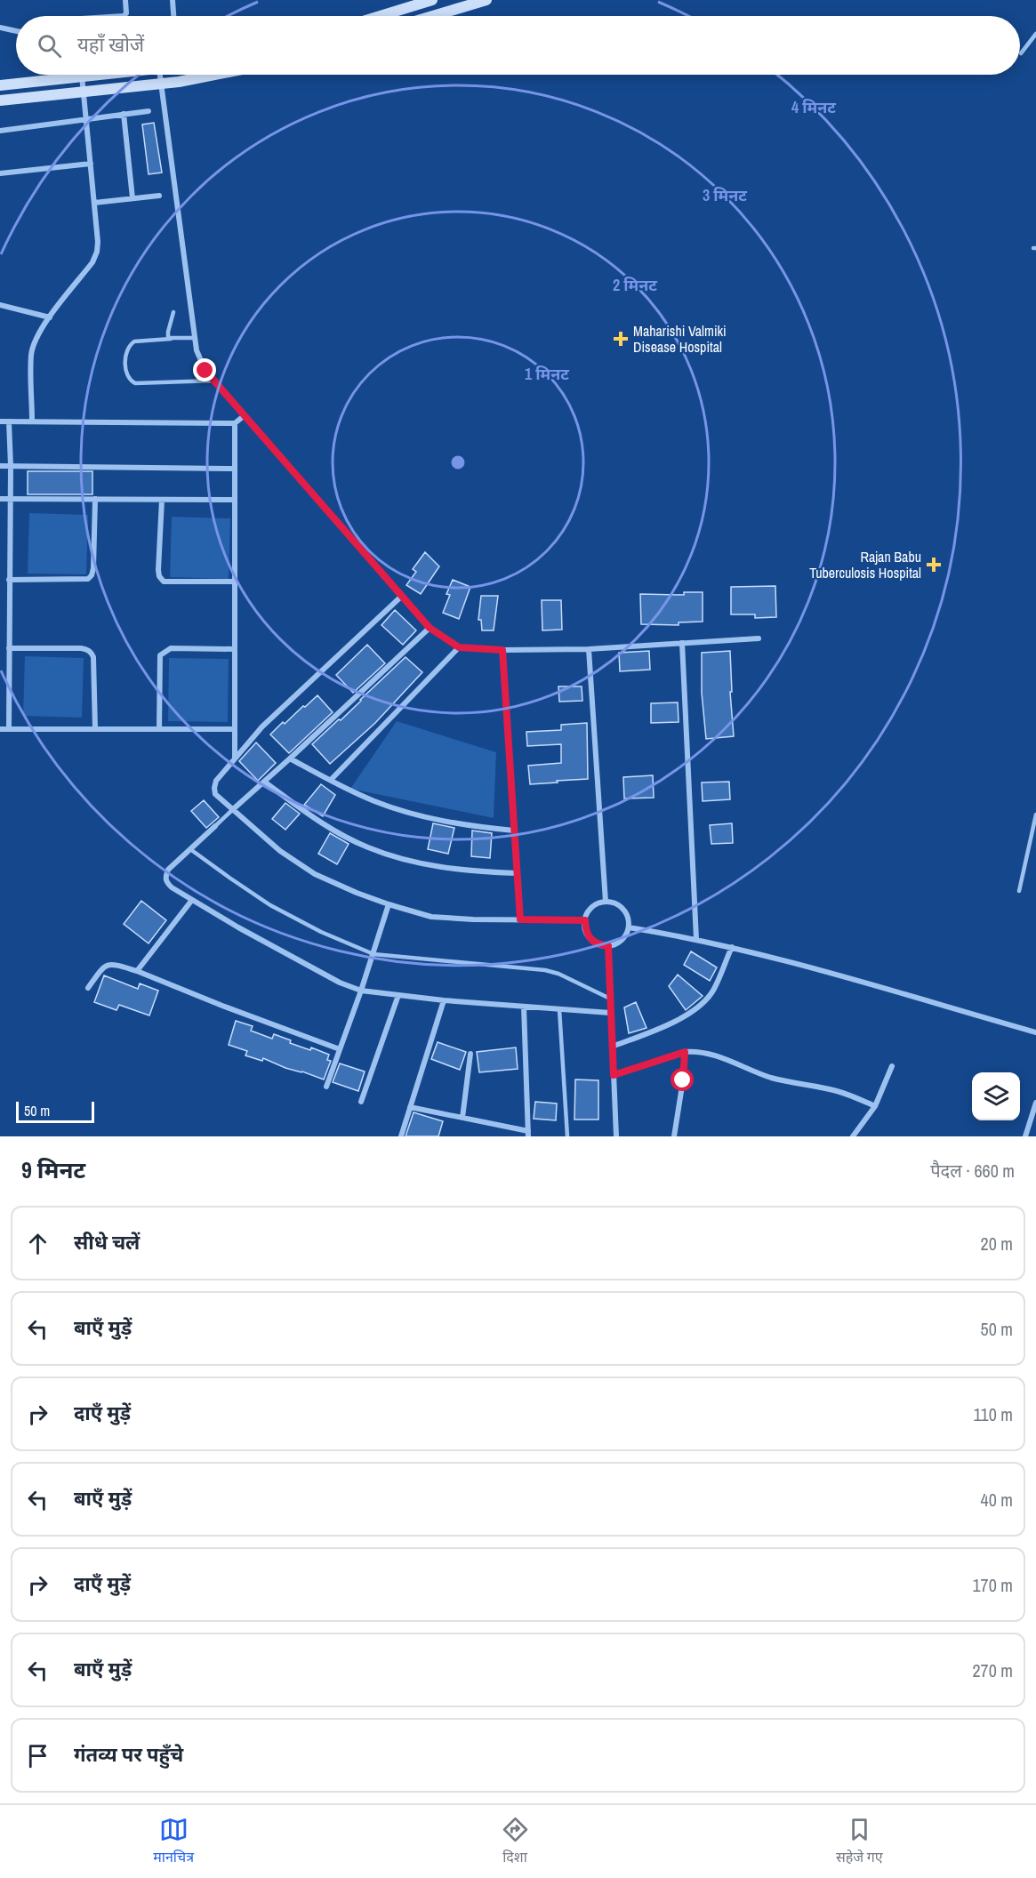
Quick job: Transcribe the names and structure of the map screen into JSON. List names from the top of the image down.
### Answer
{
  "places": {
    "health": ["Maharishi Valmiki Disease Hospital", "Rajan Babu Tuberculosis Hospital"]
  },
  "scale_bar": "50 m",
  "page": {
    "search": "यहाँ खोजें",
    "scale": "50 m",
    "heading": ["9 मिनट", "पैदल · 660 m"],
    "list": [
      ["सीधे चलें", "20 m"],
      ["बाएँ मुड़ें", "50 m"],
      ["दाएँ मुड़ें", "110 m"],
      ["बाएँ मुड़ें", "40 m"],
      ["दाएँ मुड़ें", "170 m"],
      ["बाएँ मुड़ें", "270 m"],
      "गंतव्य पर पहुँचे"
    ],
    "nav": ["मानचित्र", "दिशा", "सहेजे गए"]
  },
  "rings": [
    "4 मिनट",
    "3 मिनट",
    "2 मिनट",
    "1 मिनट"
  ]
}
